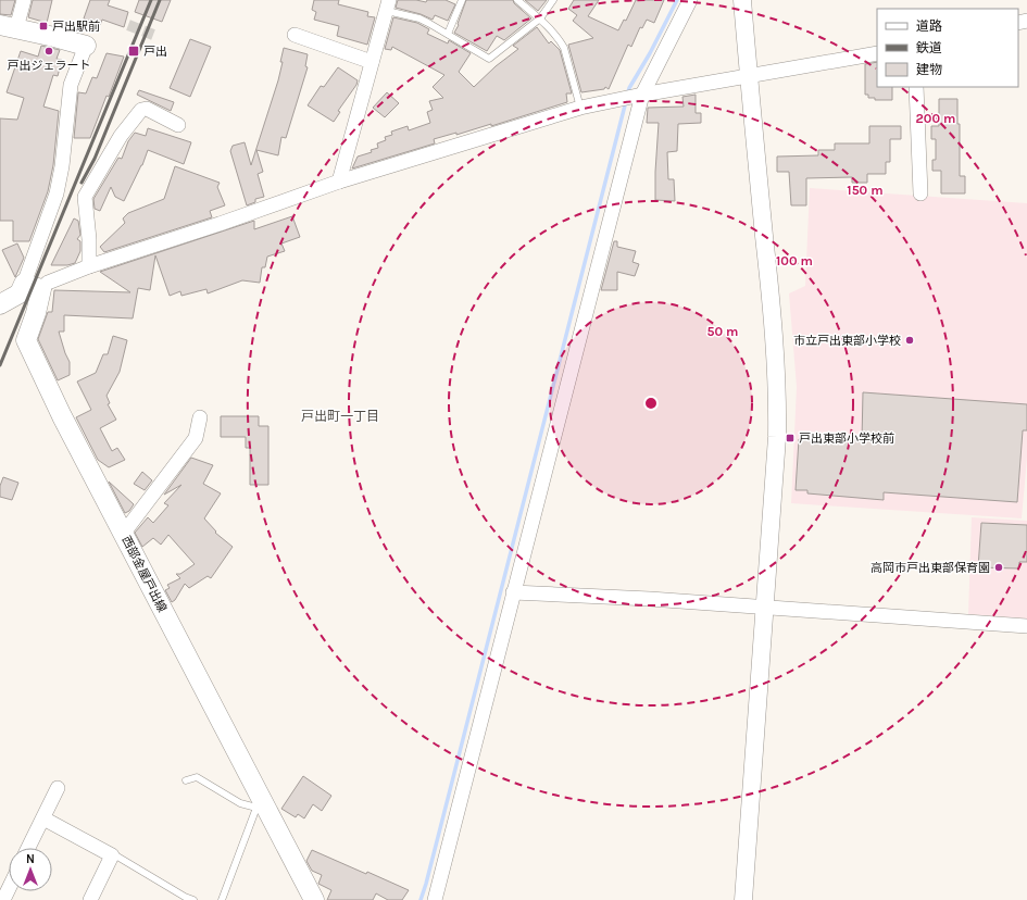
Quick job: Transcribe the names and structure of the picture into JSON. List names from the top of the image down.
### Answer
{
  "streets": {
    "main road": ["西部金屋戸出線"]
  },
  "districts": ["戸出町一丁目"],
  "places": {
    "transit": ["戸出駅前", "戸出", "戸出東部小学校前"],
    "other": ["戸出ジェラート", "市立戸出東部小学校", "高岡市戸出東部保育園"]
  },
  "legend": ["道路", "鉄道", "建物"],
  "north": "top",
  "rings": [
    "200 m",
    "150 m",
    "100 m",
    "50 m"
  ]
}
